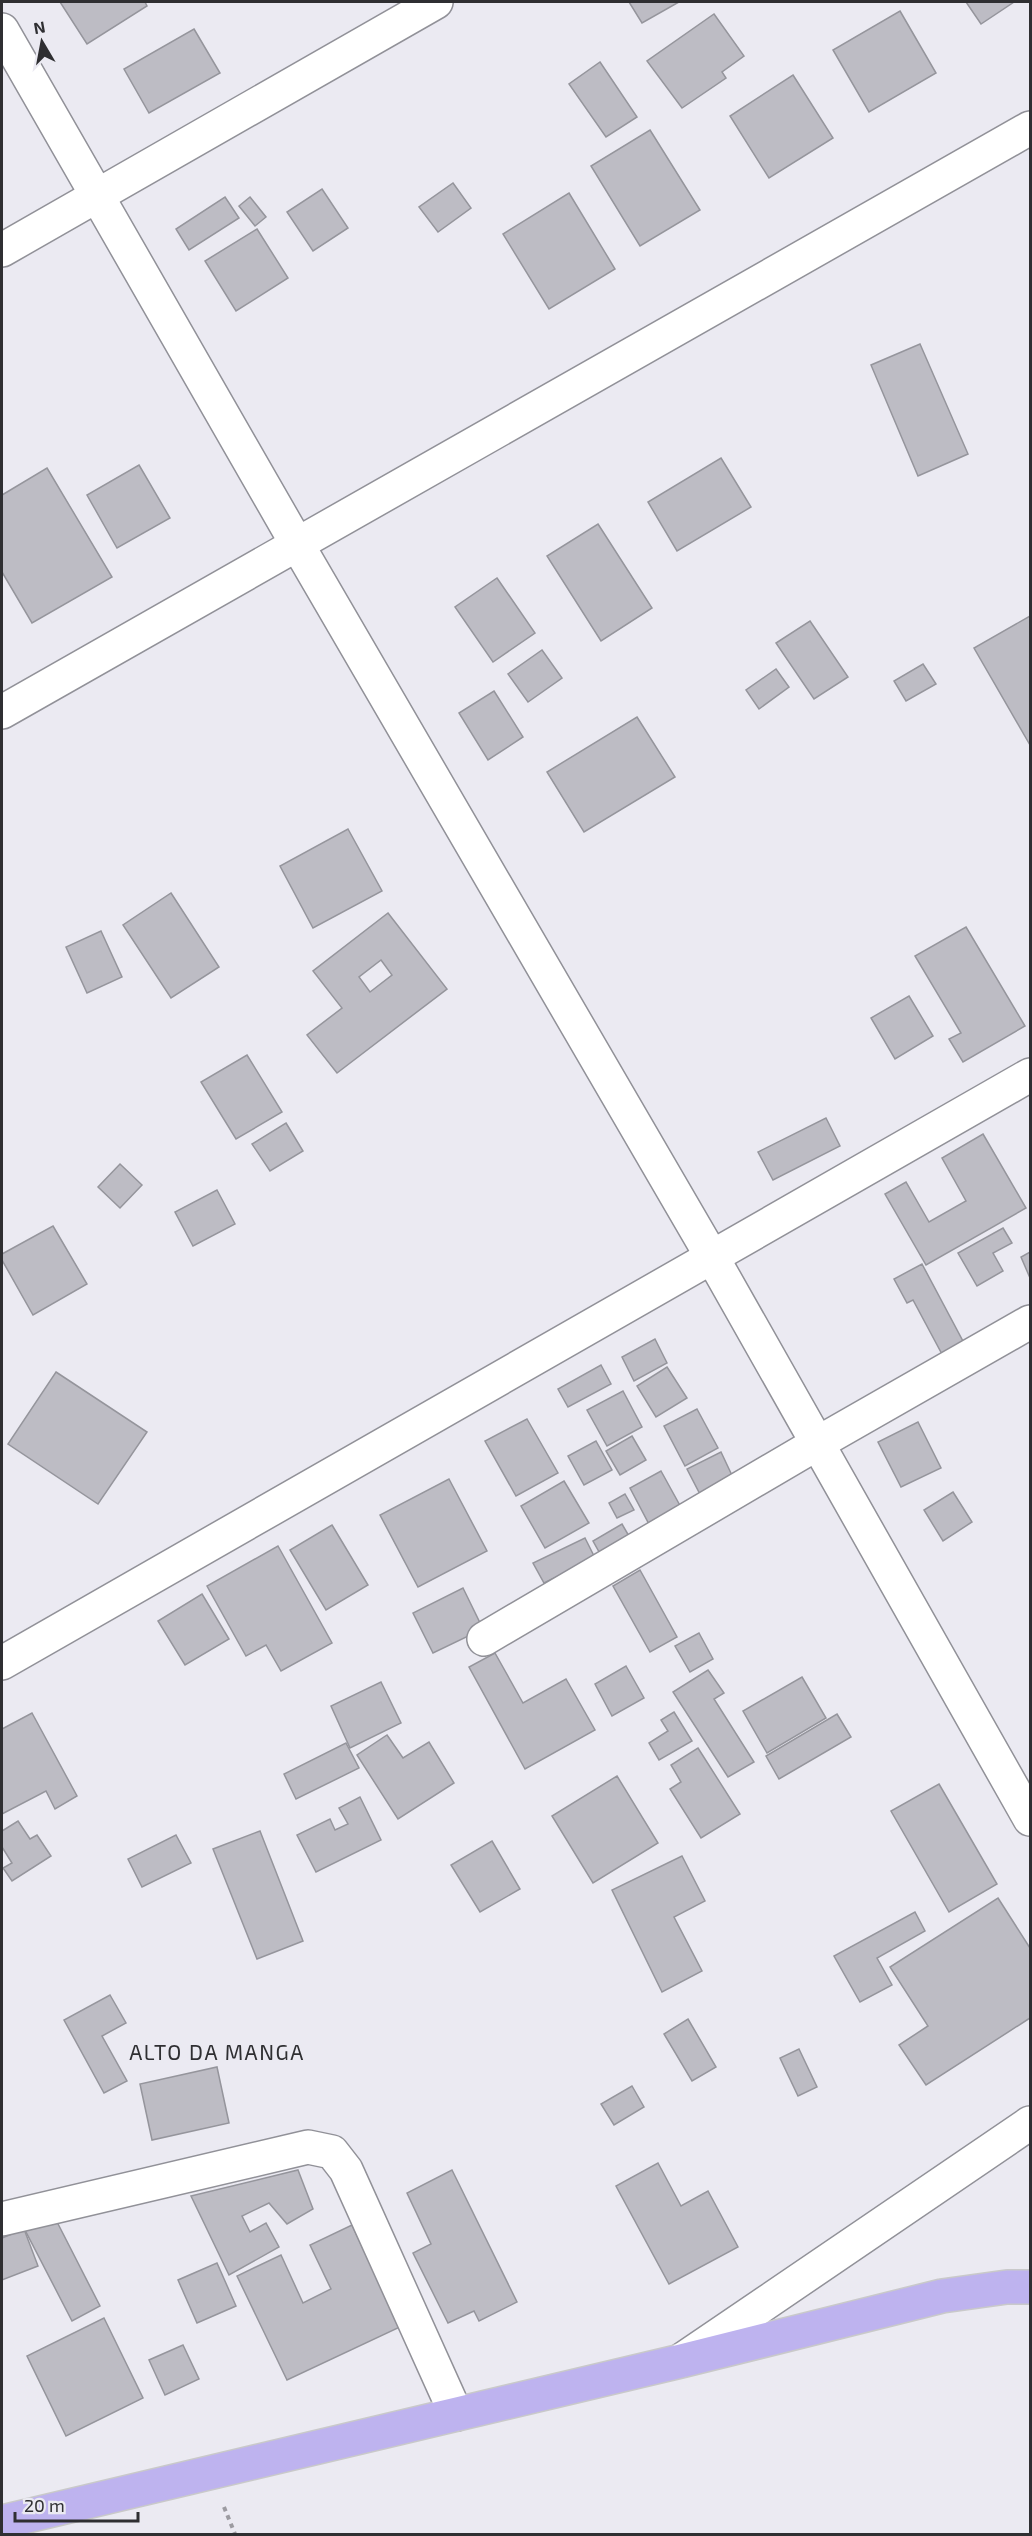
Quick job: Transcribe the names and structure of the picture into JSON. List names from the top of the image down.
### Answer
{
  "districts": ["ALTO DA MANGA"],
  "scale_bar": "20 m",
  "north": "top"
}
